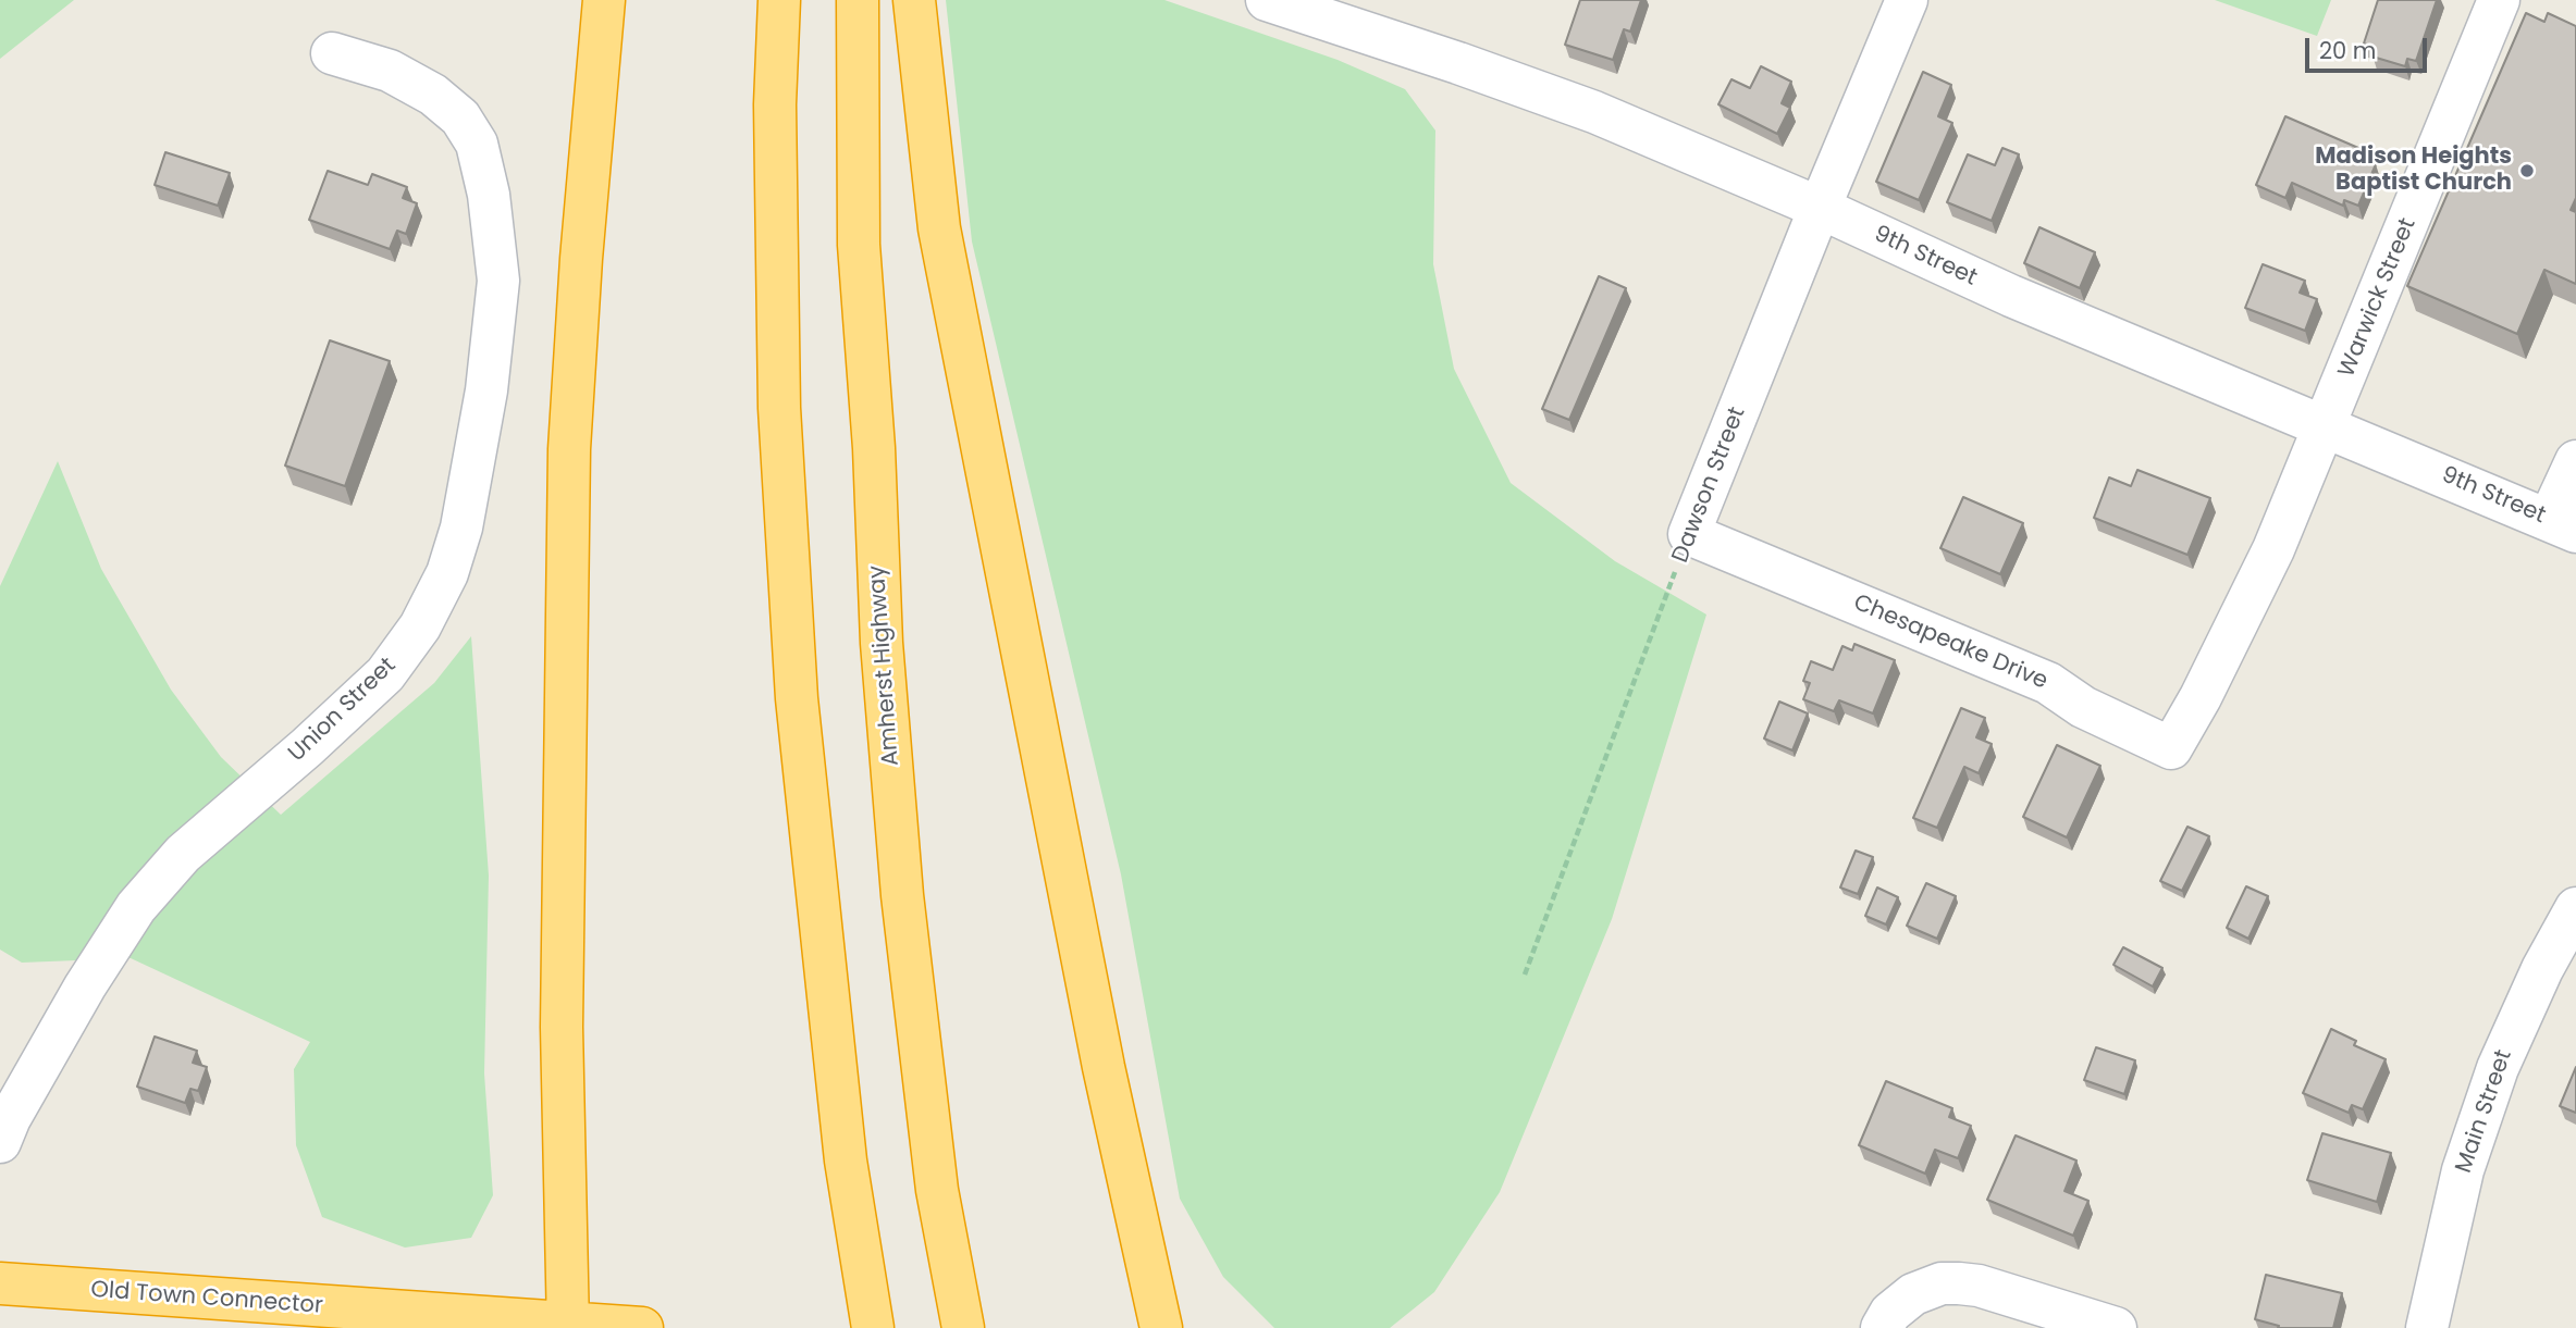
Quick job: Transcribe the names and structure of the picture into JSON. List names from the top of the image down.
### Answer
{
  "streets": {
    "highway": ["Amherst Highway", "Old Town Connector"],
    "street": [
      "9th Street",
      "Warwick Street",
      "Dawson Street",
      "Chesapeake Drive",
      "Union Street",
      "Main Street"
    ]
  },
  "crossings": [
    ["9th Street", "Warwick Street"],
    ["9th Street", "Dawson Street"],
    ["9th Street", "Chesapeake Drive"],
    ["Warwick Street", "Chesapeake Drive"],
    ["Dawson Street", "Chesapeake Drive"]
  ],
  "places": ["Madison Heights Baptist Church"],
  "scale_bar": "20 m"
}
